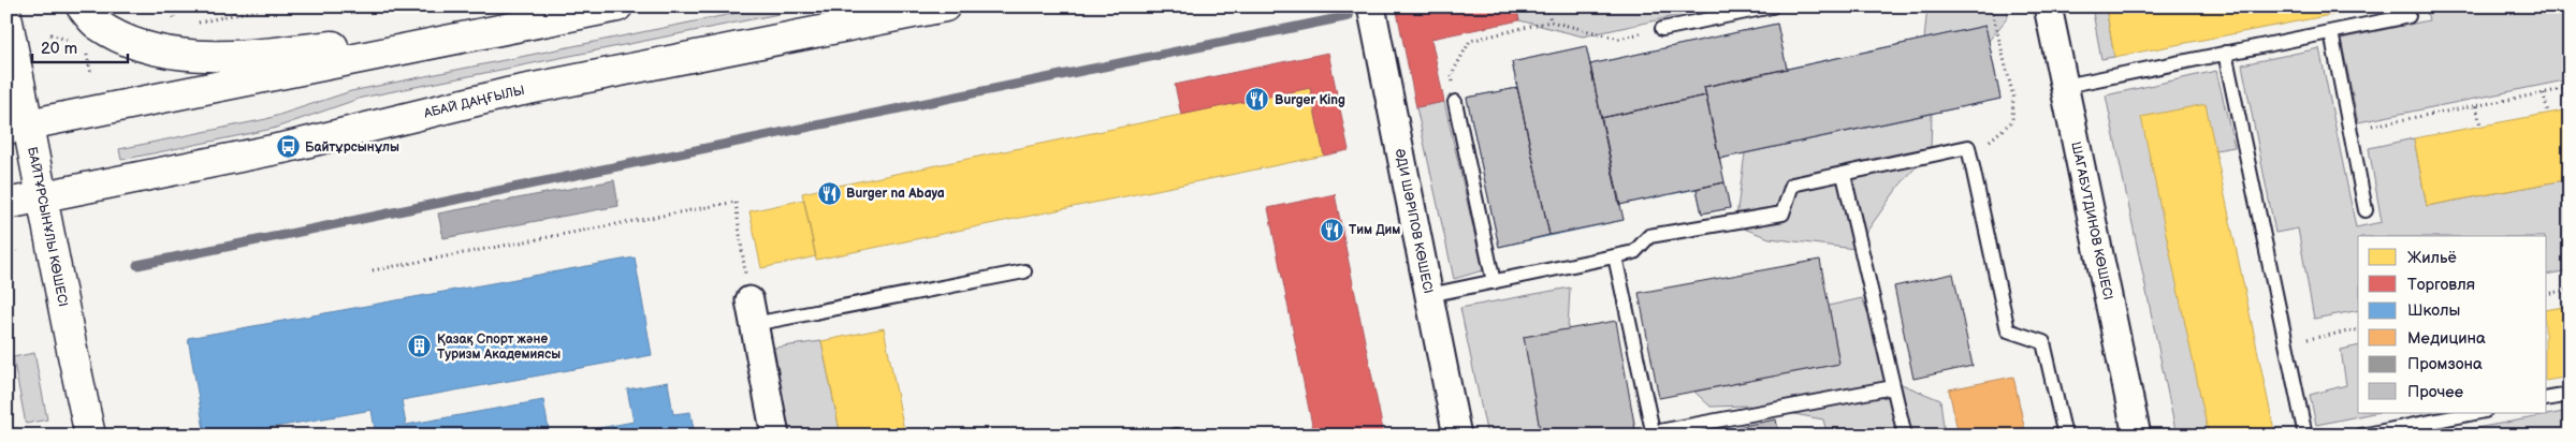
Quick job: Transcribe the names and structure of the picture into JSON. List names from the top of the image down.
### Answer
{
  "streets": {
    "main road": ["АБАЙ ДАҢҒЫЛЫ", "БАЙТҰРСЫНҰЛЫ КӨШЕСІ"],
    "street": ["ӘДИ ШӘРІПОВ КӨШЕСІ", "ШАГАБУТДИНОВ КӨШЕСІ"]
  },
  "crossings": [
    ["АБАЙ ДАҢҒЫЛЫ", "БАЙТҰРСЫНҰЛЫ КӨШЕСІ"]
  ],
  "places": {
    "restaurant": ["Burger King", "Burger na Abaya", "Тим Дим"],
    "bus stop": ["Байтұрсынұлы"],
    "building": ["Қазақ Спорт және Туризм Академиясы"]
  },
  "legend": [
    "Жильё",
    "Торговля",
    "Школы",
    "Медицина",
    "Промзона",
    "Прочее"
  ],
  "scale_bar": "20 m"
}
